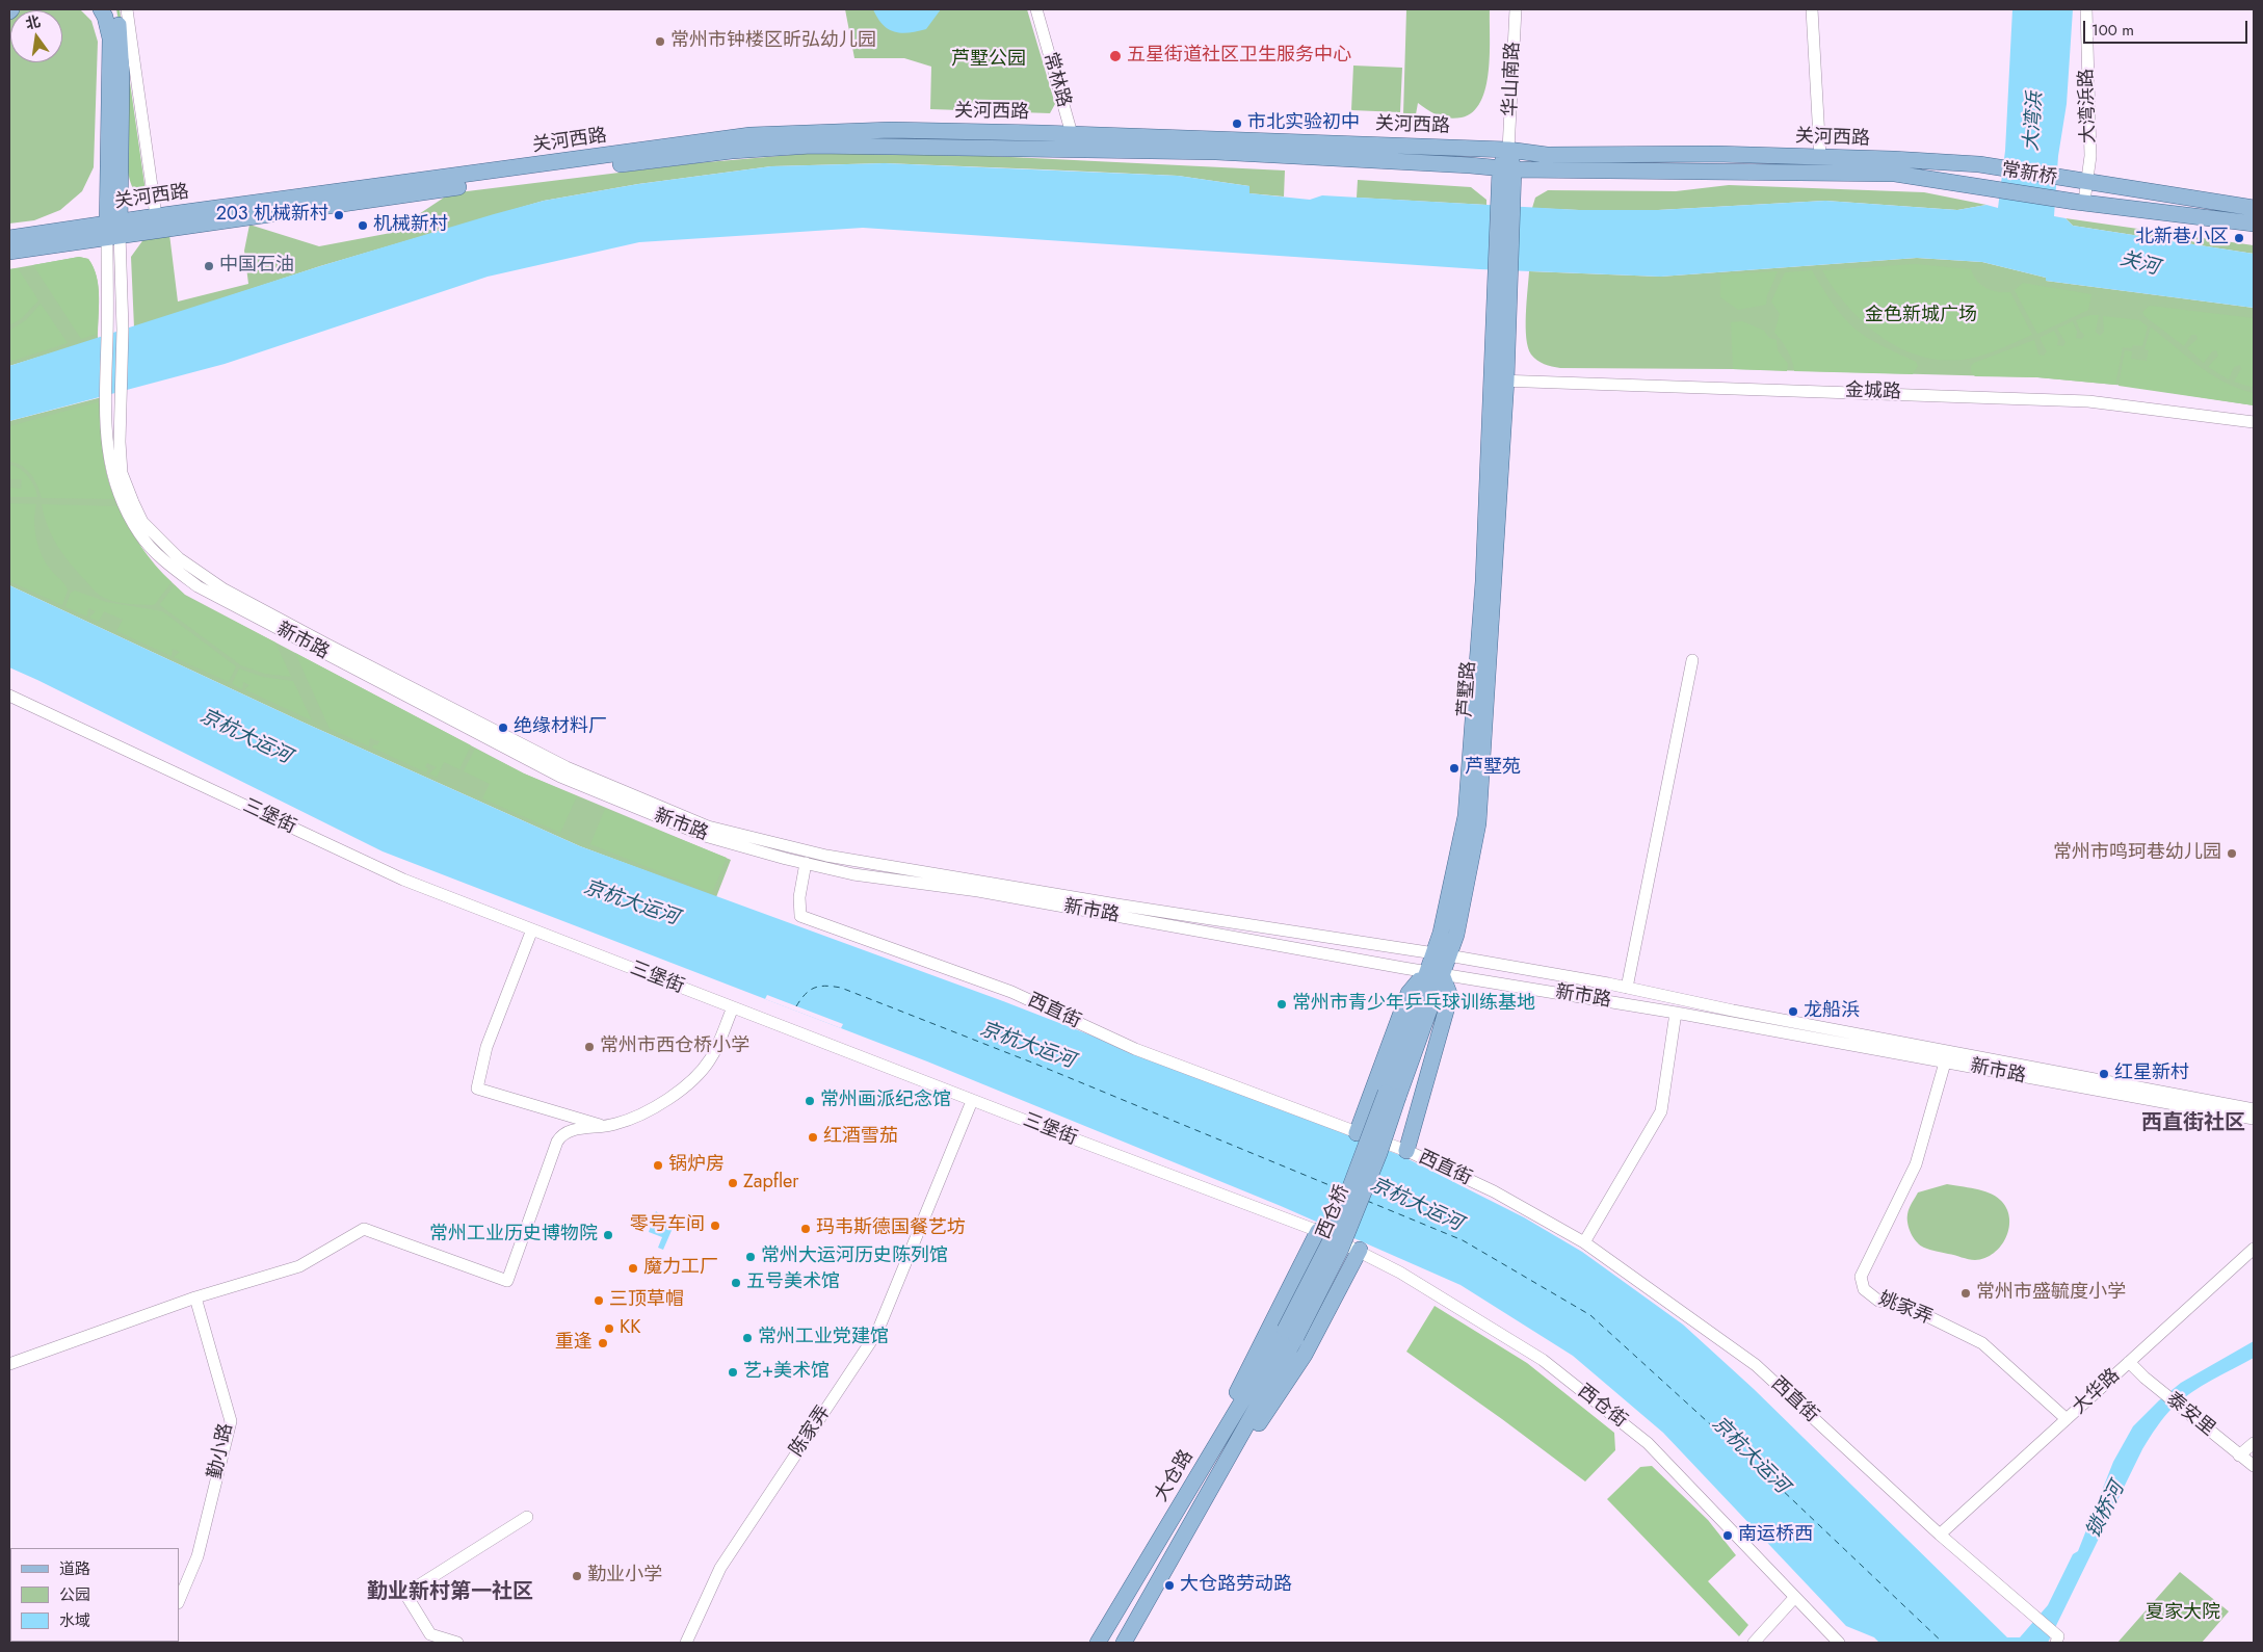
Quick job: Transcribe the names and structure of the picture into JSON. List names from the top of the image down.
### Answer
{
  "streets": {
    "main road": [
      "关河西路",
      "常新桥",
      "芦墅路",
      "西仓桥",
      "大仓路"
    ],
    "street": [
      "华山南路",
      "常林路",
      "大湾浜路",
      "金城路",
      "新市路",
      "三堡街",
      "西直街",
      "姚家弄",
      "大华路",
      "西仓街",
      "泰安里",
      "陈家弄",
      "勤小路"
    ]
  },
  "crossings": [
    ["华山南路", "关河西路"],
    ["常林路", "关河西路"],
    ["大湾浜路", "常新桥"],
    ["关河西路", "常新桥"],
    ["关河西路", "新市路"],
    ["关河西路", "芦墅路"],
    ["金城路", "芦墅路"],
    ["新市路", "芦墅路"],
    ["新市路", "西直街"],
    ["新市路", "姚家弄"],
    ["芦墅路", "西仓桥"],
    ["三堡街", "西仓街"],
    ["三堡街", "陈家弄"],
    ["西直街", "大华路"],
    ["西仓桥", "大仓路"],
    ["姚家弄", "大华路"],
    ["大华路", "泰安里"]
  ],
  "districts": ["西直街社区", "勤业新村第一社区"],
  "water": [
    "大湾浜",
    "关河",
    "京杭大运河",
    "锁桥河"
  ],
  "parks": ["芦墅公园", "金色新城广场", "夏家大院"],
  "places": [
    "常州市钟楼区昕弘幼儿园",
    "五星街道社区卫生服务中心",
    "市北实验初中",
    "203 机械新村",
    "机械新村",
    "北新巷小区",
    "中国石油",
    "绝缘材料厂",
    "芦墅苑",
    "常州市鸣珂巷幼儿园",
    "常州市青少年乒乓球训练基地",
    "龙船浜",
    "常州市西仓桥小学",
    "红星新村",
    "常州画派纪念馆",
    "红酒雪茄",
    "锅炉房",
    "Zapfler",
    "零号车间",
    "玛韦斯德国餐艺坊",
    "常州工业历史博物院",
    "常州大运河历史陈列馆",
    "魔力工厂",
    "五号美术馆",
    "常州市盛毓度小学",
    "三顶草帽",
    "KK",
    "常州工业党建馆",
    "重逢",
    "艺+美术馆",
    "南运桥西",
    "勤业小学",
    "大仓路劳动路"
  ],
  "legend": ["道路", "公园", "水域"],
  "scale_bar": "100 m",
  "north": "top"
}
